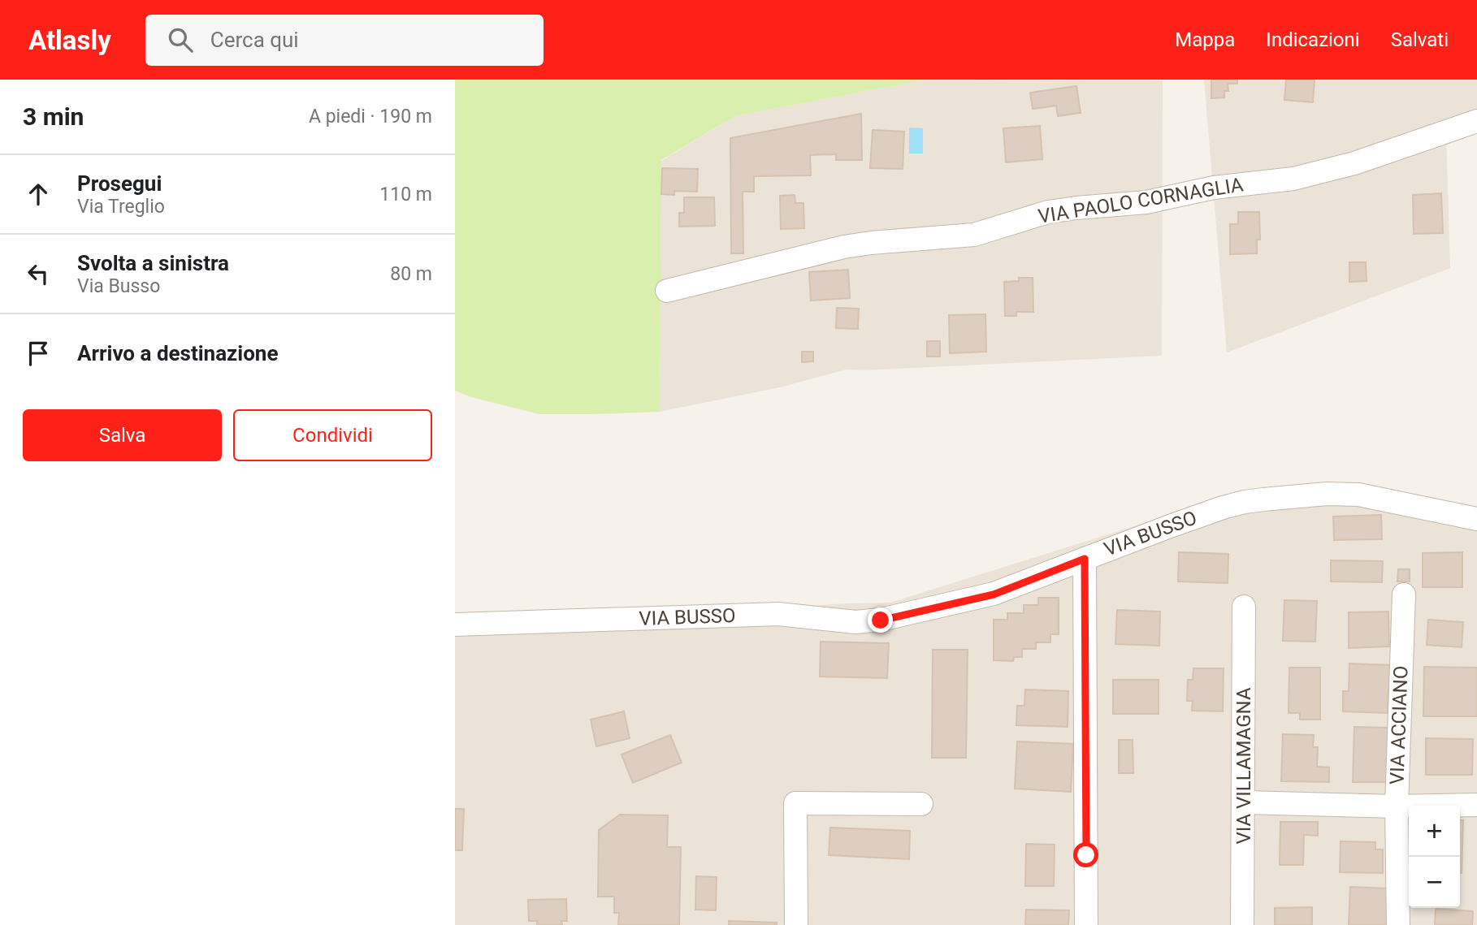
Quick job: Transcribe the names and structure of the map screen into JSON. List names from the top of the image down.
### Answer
{
  "streets": {
    "street": [
      "VIA PAOLO CORNAGLIA",
      "VIA BUSSO",
      "VIA ACCIANO",
      "VIA VILLAMAGNA"
    ]
  },
  "page": {
    "header": "Atlasly",
    "search": "Cerca qui",
    "nav": ["Mappa", "Indicazioni", "Salvati"],
    "heading": ["3 min", "A piedi · 190 m"],
    "list": [
      ["Prosegui", "Via Treglio", "110 m"],
      ["Svolta a sinistra", "Via Busso", "80 m"],
      "Arrivo a destinazione"
    ],
    "buttons": ["Salva", "Condividi"],
    "map_buttons": ["+", "−"]
  }
}
